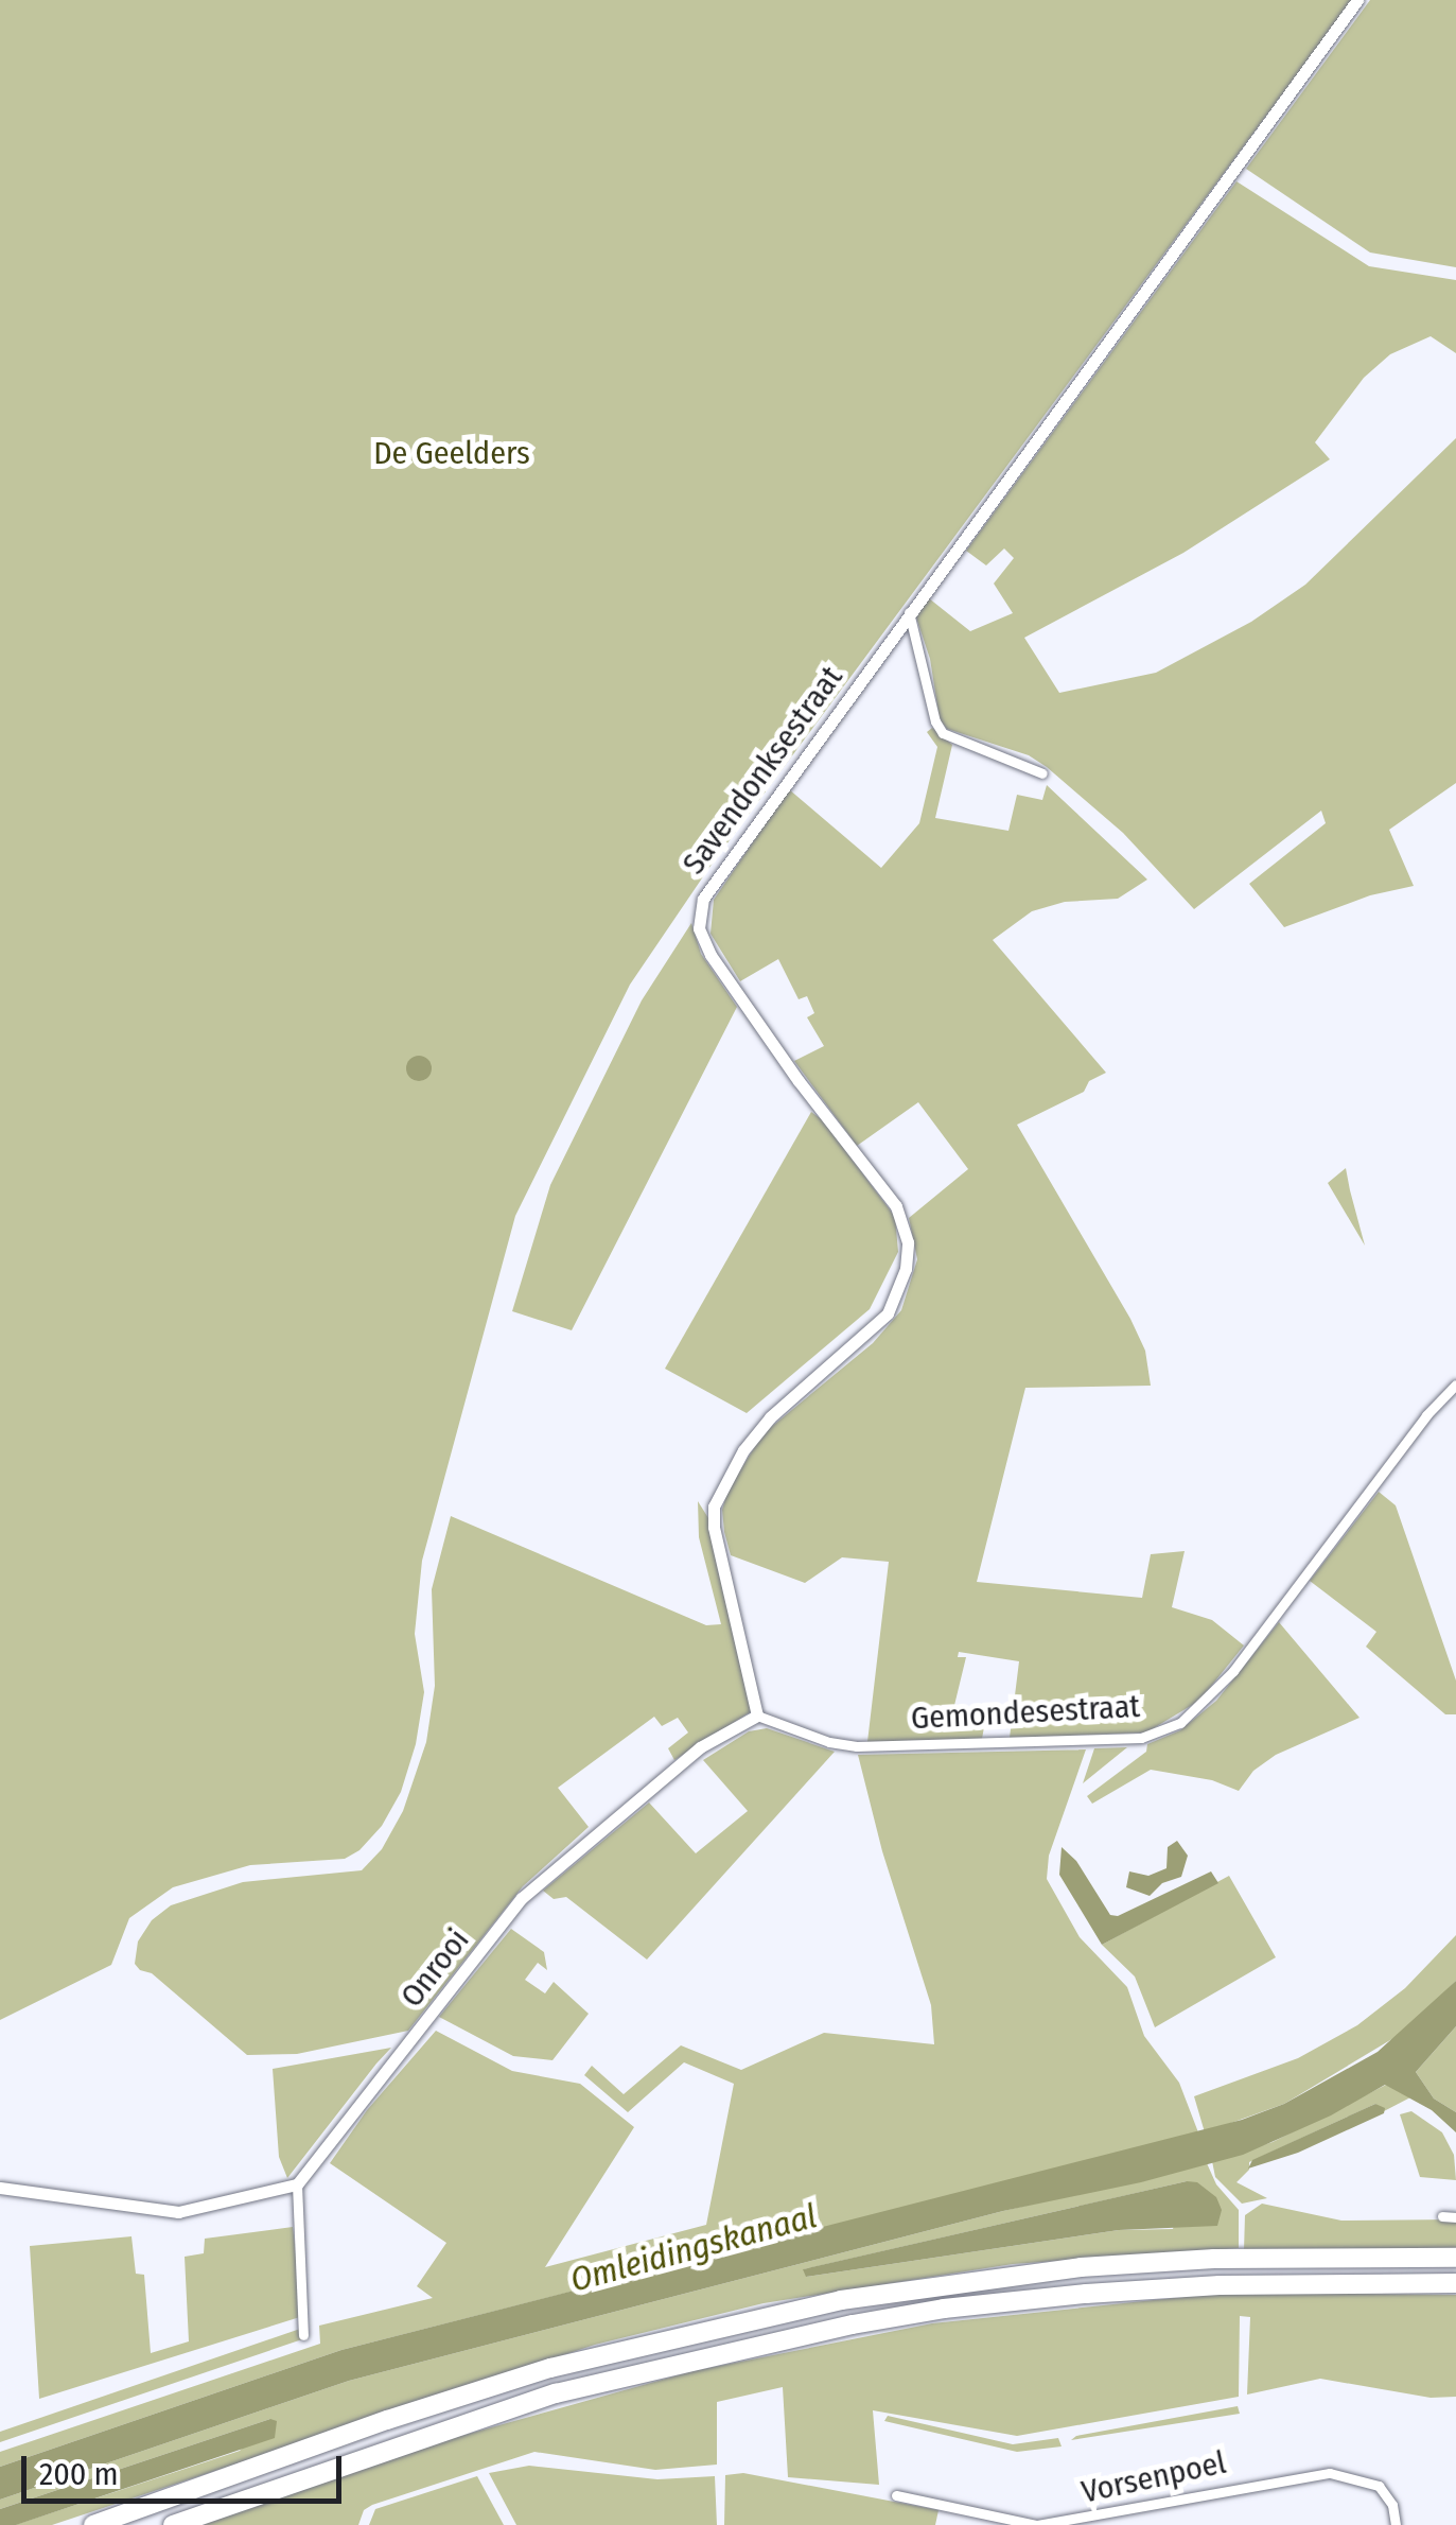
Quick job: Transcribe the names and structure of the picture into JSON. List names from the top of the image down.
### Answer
{
  "streets": {
    "street": [
      "Savendonksestraat",
      "Gemondesestraat",
      "Onrooi",
      "Vorsenpoel"
    ]
  },
  "crossings": [
    ["Savendonksestraat", "Gemondesestraat"],
    ["Savendonksestraat", "Onrooi"],
    ["Gemondesestraat", "Onrooi"]
  ],
  "water": ["Omleidingskanaal"],
  "parks": ["De Geelders"],
  "scale_bar": "200 m"
}
